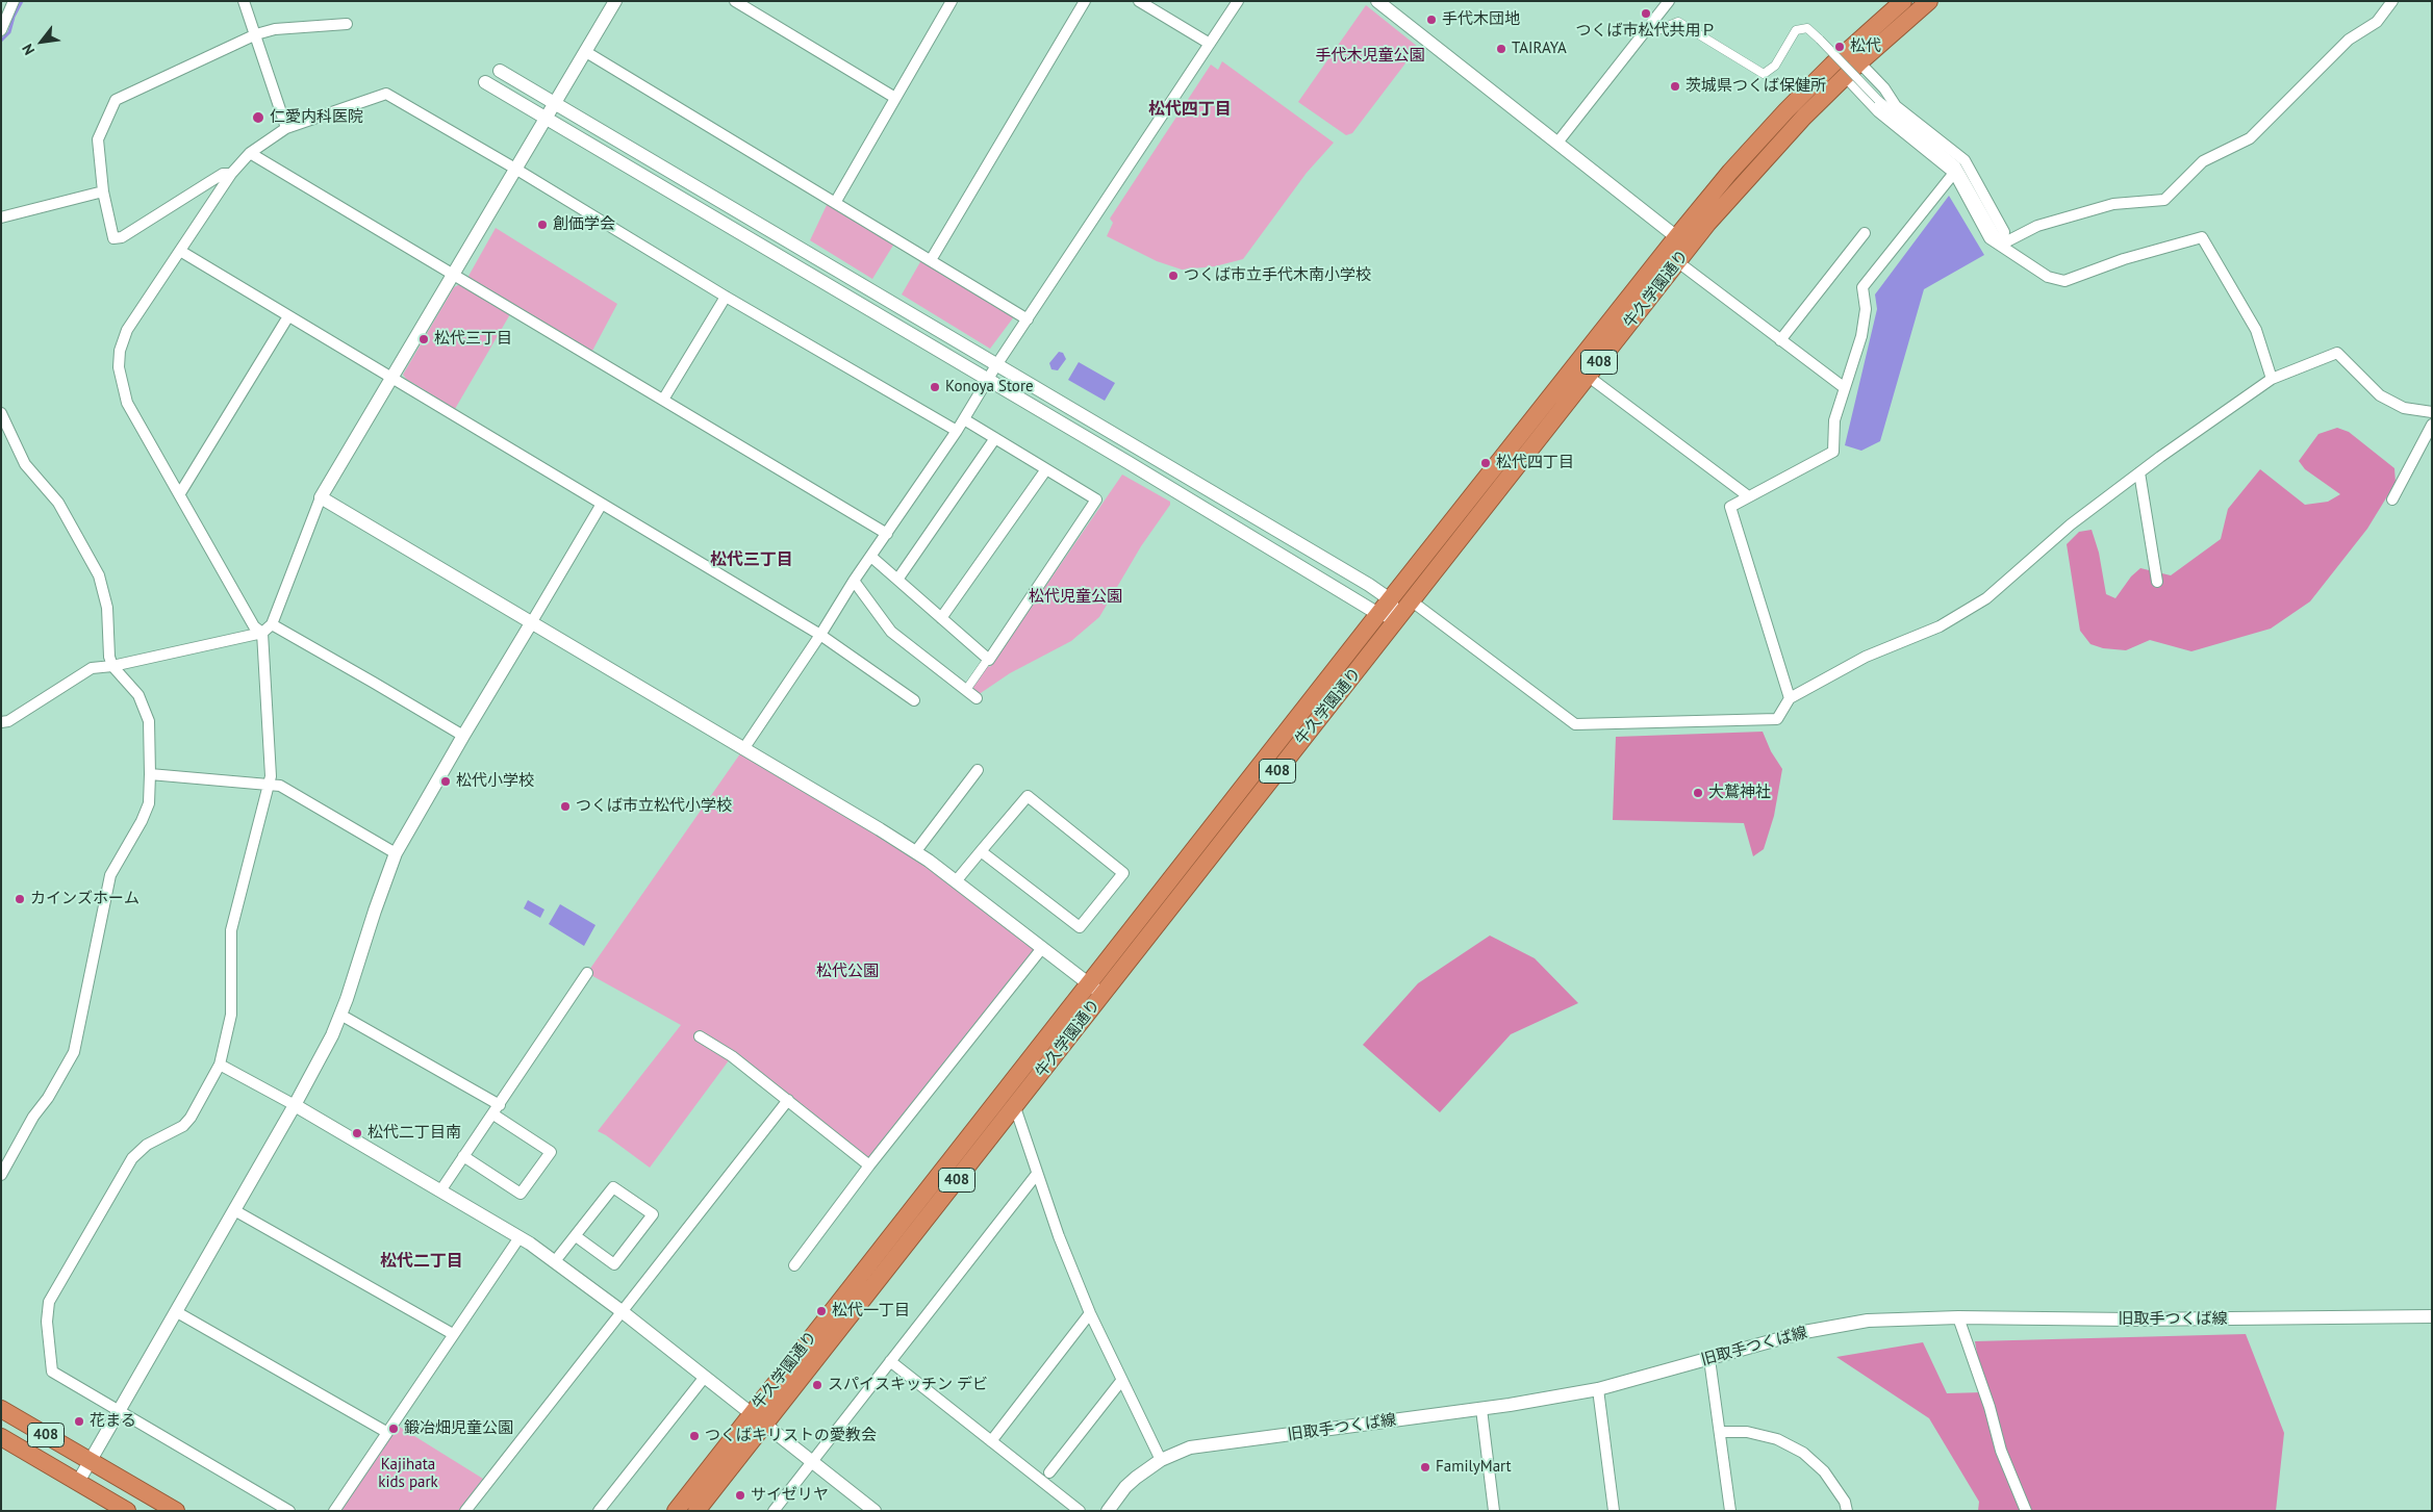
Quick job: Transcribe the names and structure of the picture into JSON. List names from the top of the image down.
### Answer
{
  "streets": {
    "highway": ["牛久学園通り", "408"],
    "street": ["旧取手つくば線"]
  },
  "districts": ["松代四丁目", "松代三丁目", "松代二丁目"],
  "parks": [
    "手代木児童公園",
    "松代児童公園",
    "松代公園",
    "Kajihata kids park"
  ],
  "places": [
    "つくば市松代共用Ｐ",
    "手代木団地",
    "松代",
    "TAIRAYA",
    "茨城県つくば保健所",
    "仁愛内科医院",
    "創価学会",
    "つくば市立手代木南小学校",
    "松代三丁目",
    "Konoya Store",
    "松代四丁目",
    "松代小学校",
    "大鷲神社",
    "つくば市立松代小学校",
    "カインズホーム",
    "松代二丁目南",
    "松代一丁目",
    "スパイスキッチン デビ",
    "花まる",
    "鍛冶畑児童公園",
    "つくばキリストの愛教会",
    "FamilyMart",
    "サイゼリヤ"
  ],
  "north": "bottom left"
}
